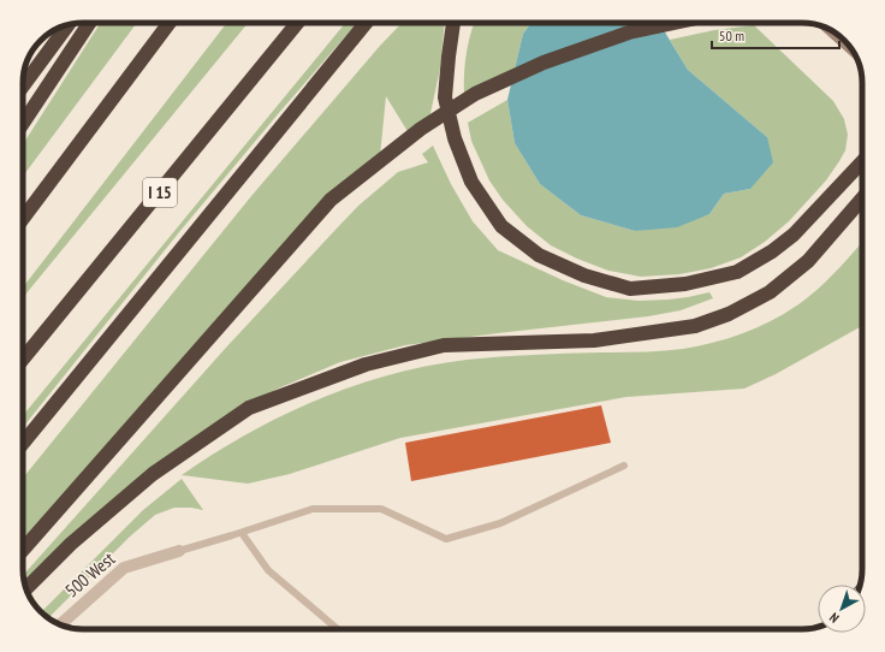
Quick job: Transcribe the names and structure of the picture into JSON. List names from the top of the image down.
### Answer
{
  "streets": {
    "highway": ["I 15"],
    "street": ["500 West"]
  },
  "scale_bar": "50 m",
  "north": "bottom left"
}
